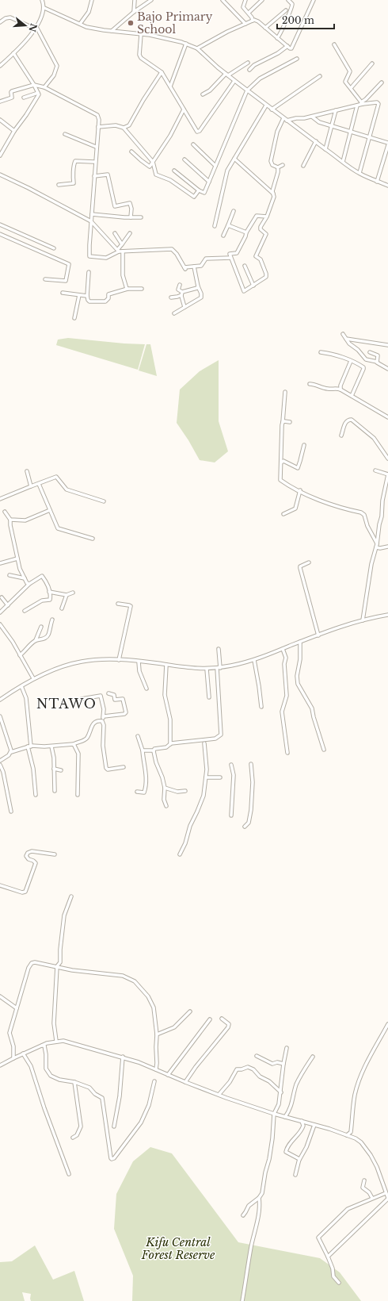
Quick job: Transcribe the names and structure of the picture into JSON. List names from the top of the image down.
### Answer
{
  "districts": ["NTAWO"],
  "parks": ["Kifu Central Forest Reserve"],
  "places": ["Bajo Primary School"],
  "scale_bar": "200 m",
  "north": "right"
}
